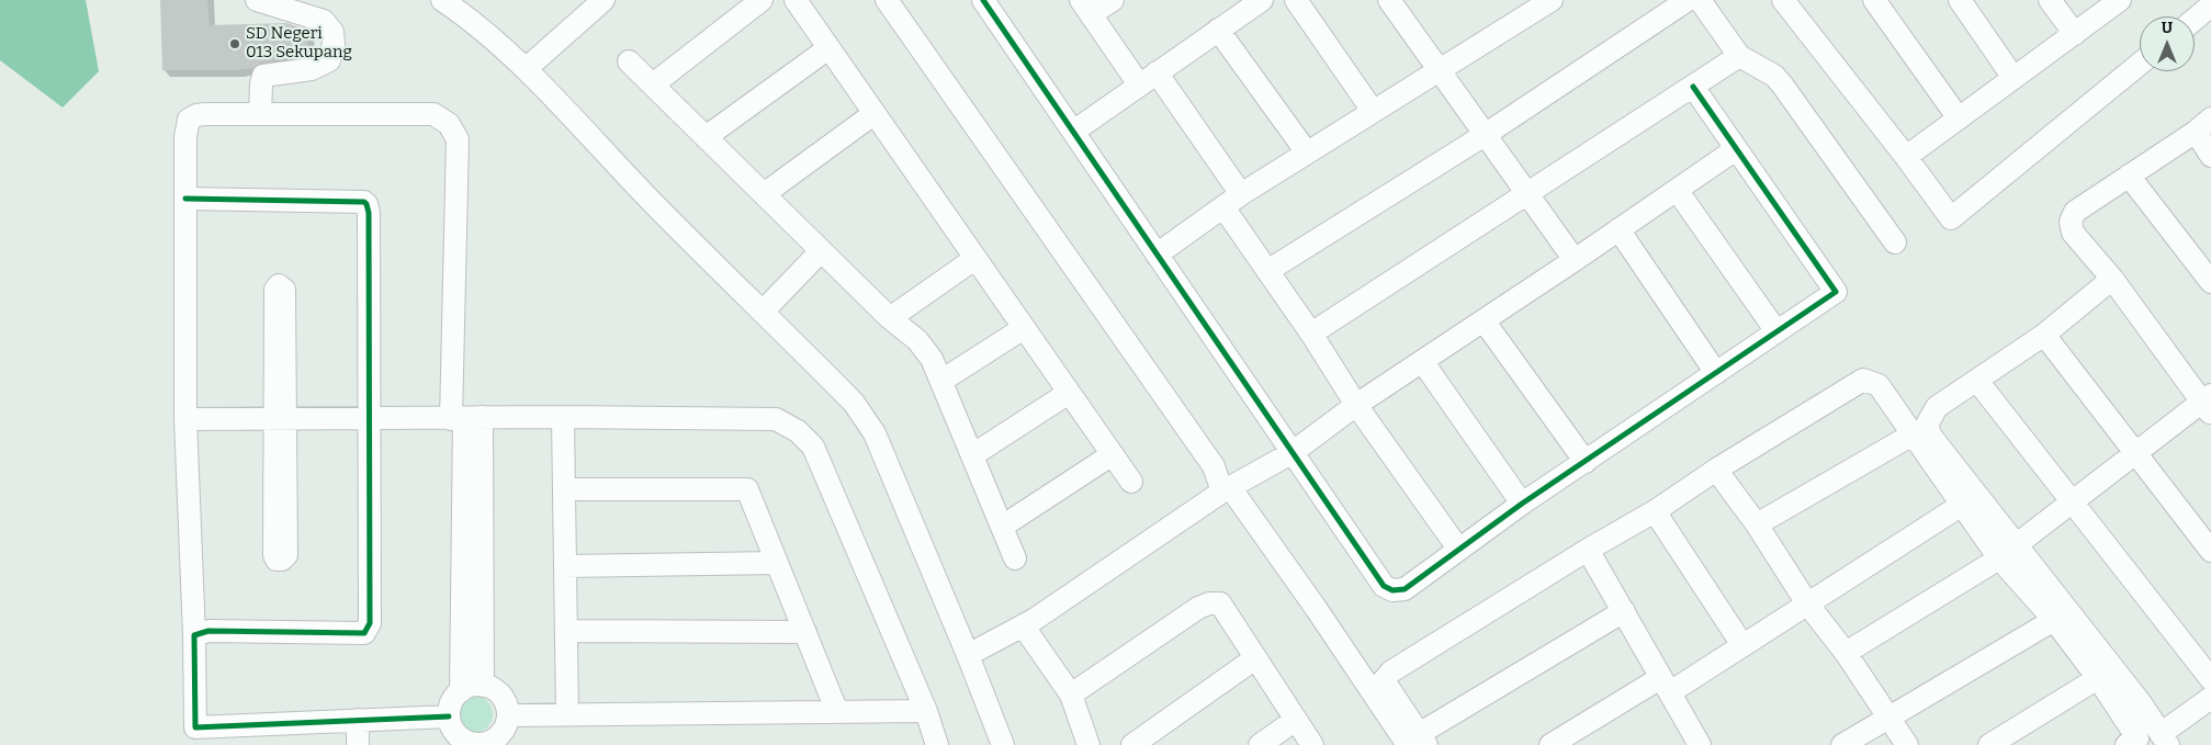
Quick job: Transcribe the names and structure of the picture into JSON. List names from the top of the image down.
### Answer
{
  "places": ["SD Negeri 013 Sekupang"],
  "north": "top"
}
